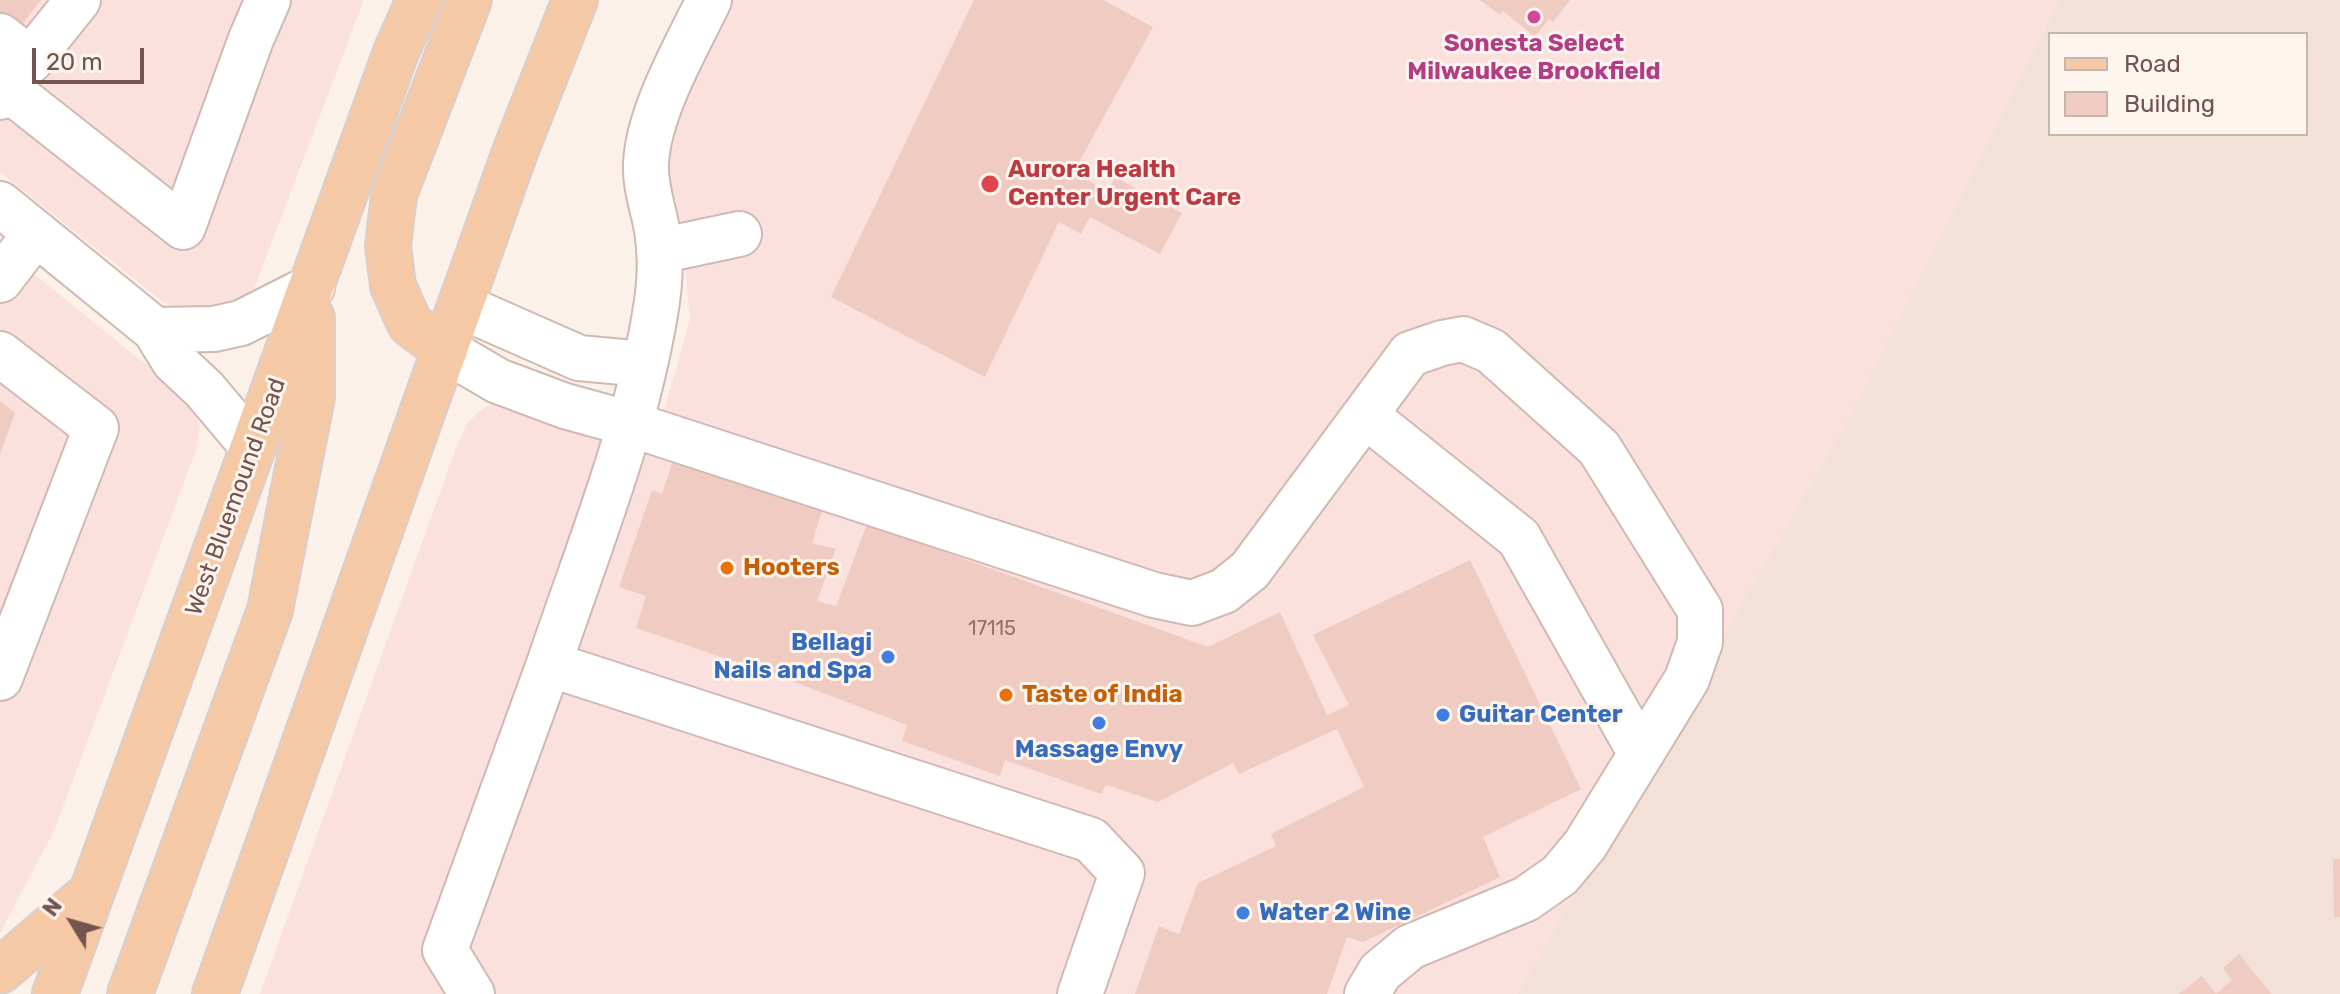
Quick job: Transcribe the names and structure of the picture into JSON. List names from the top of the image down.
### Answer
{
  "streets": {
    "main road": ["West Bluemound Road"]
  },
  "places": [
    "Sonesta Select Milwaukee Brookfield",
    "Aurora Health Center Urgent Care",
    "Hooters",
    "Bellagi Nails and Spa",
    "Taste of India",
    "Guitar Center",
    "Massage Envy",
    "Water 2 Wine"
  ],
  "house_numbers": ["17115"],
  "legend": ["Road", "Building"],
  "scale_bar": "20 m",
  "north": "top left"
}
